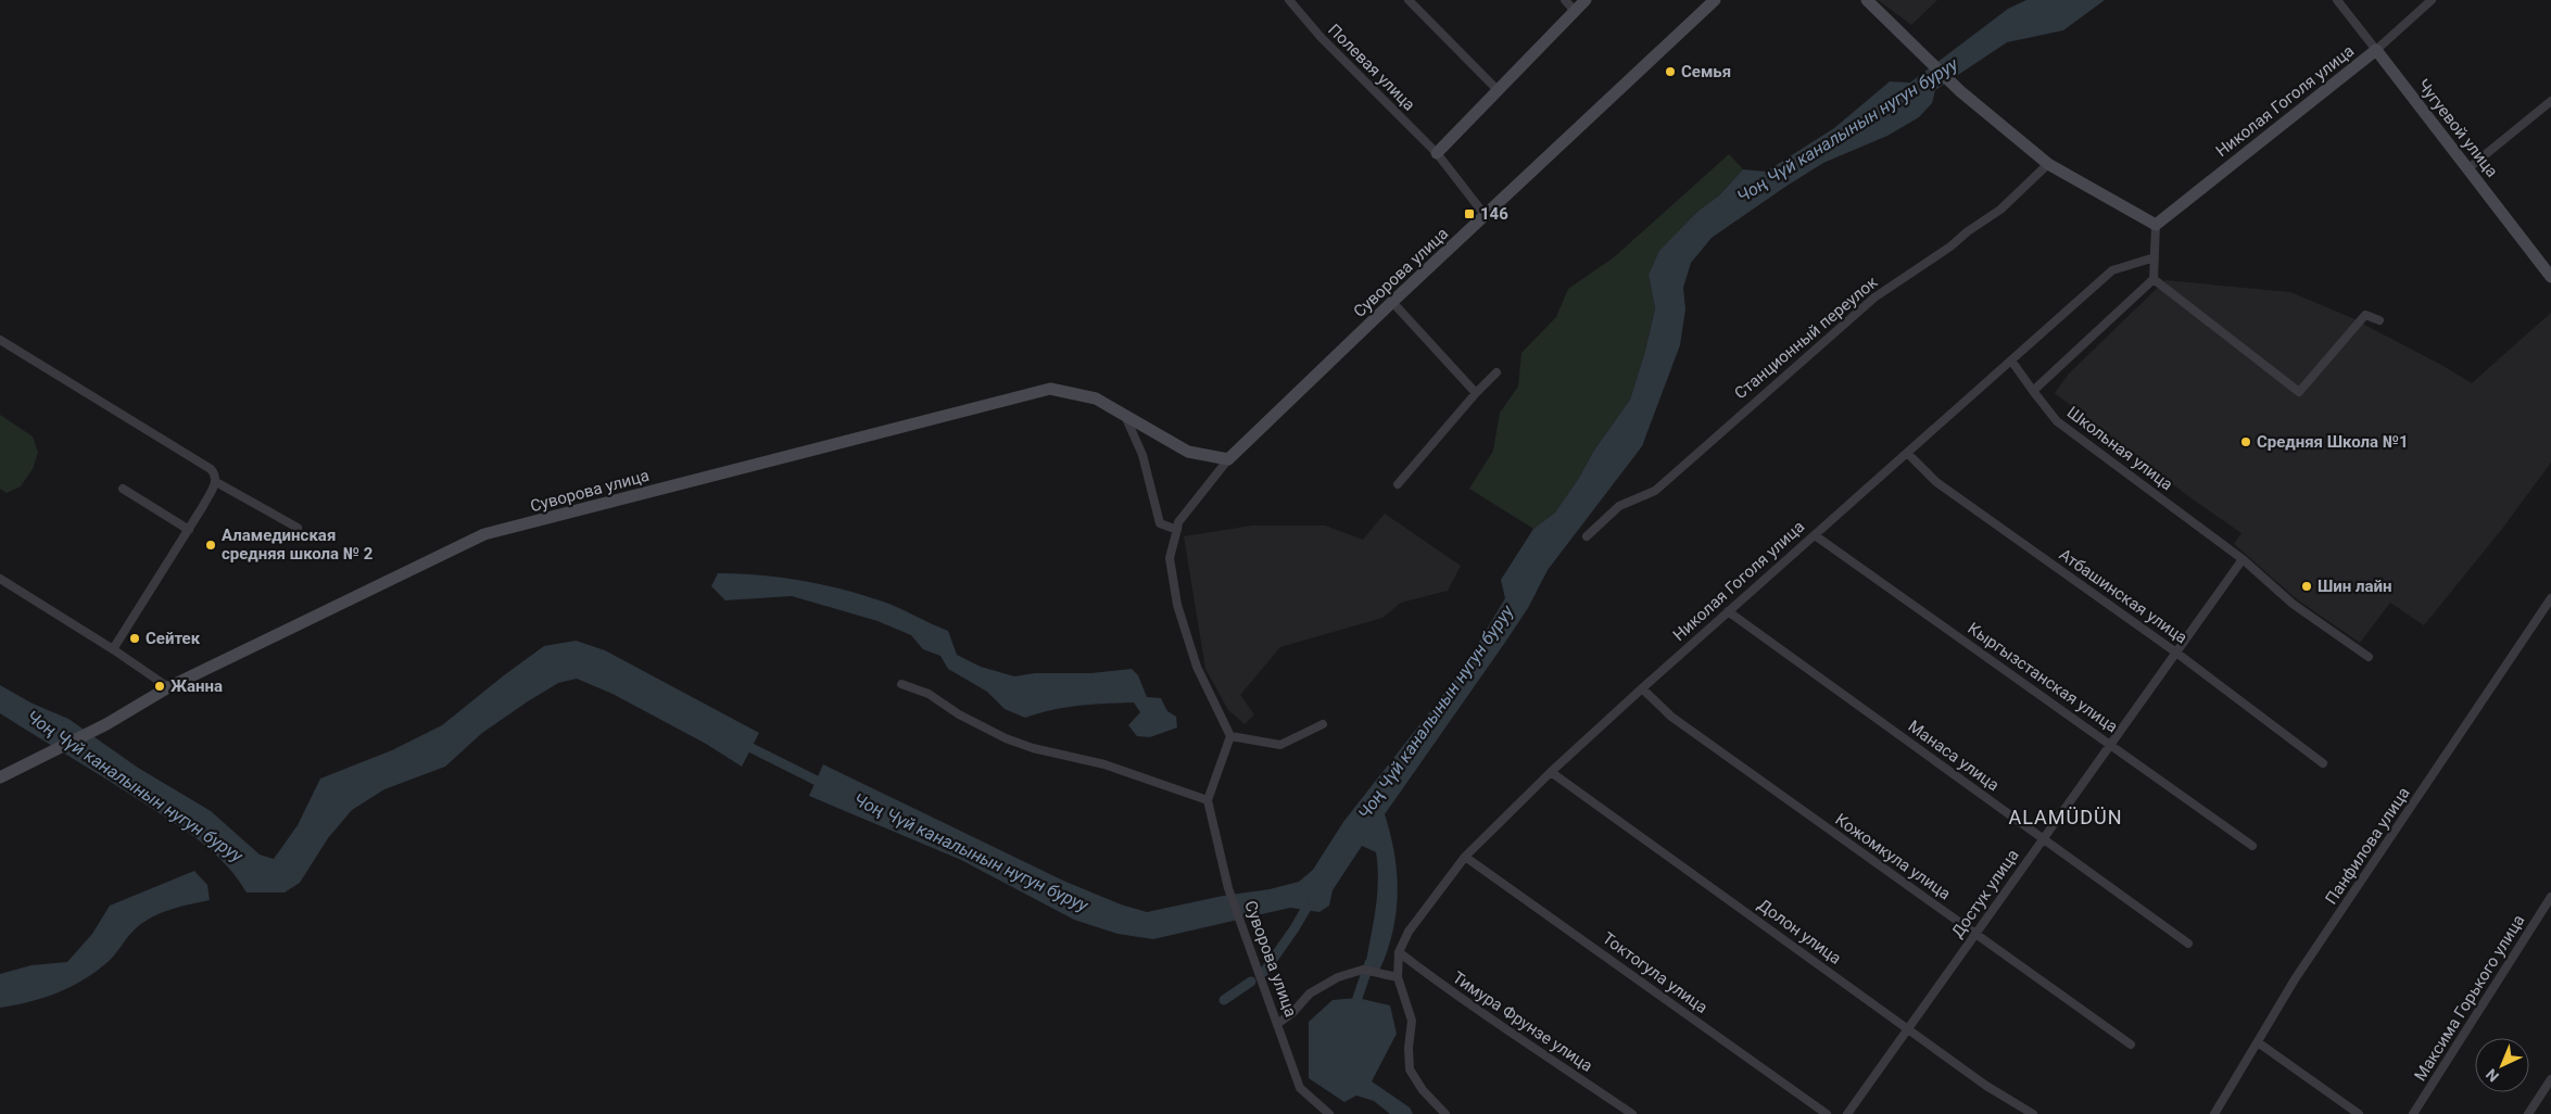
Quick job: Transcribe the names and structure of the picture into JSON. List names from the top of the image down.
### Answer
{
  "streets": {
    "street": [
      "Полевая улица",
      "Николая Гоголя улица",
      "Чугуевой улица",
      "Суворова улица",
      "Станционный переулок",
      "Школьная улица",
      "Атбашинская улица",
      "Кыргызстанская улица",
      "Манаса улица",
      "Панфилова улица",
      "Кожомкула улица",
      "Достук улица",
      "Долон улица",
      "Токтогула улица",
      "Максима Горького улица",
      "Тимура Фрунзе улица"
    ]
  },
  "crossings": [
    ["Полевая улица", "Суворова улица"],
    ["Николая Гоголя улица", "Чугуевой улица"],
    ["Николая Гоголя улица", "Школьная улица"],
    ["Николая Гоголя улица", "Атбашинская улица"],
    ["Николая Гоголя улица", "Кыргызстанская улица"],
    ["Николая Гоголя улица", "Манаса улица"],
    ["Николая Гоголя улица", "Кожомкула улица"],
    ["Николая Гоголя улица", "Долон улица"],
    ["Николая Гоголя улица", "Токтогула улица"],
    ["Николая Гоголя улица", "Тимура Фрунзе улица"],
    ["Школьная улица", "Достук улица"],
    ["Атбашинская улица", "Достук улица"],
    ["Кыргызстанская улица", "Достук улица"],
    ["Манаса улица", "Достук улица"],
    ["Кожомкула улица", "Достук улица"],
    ["Достук улица", "Долон улица"]
  ],
  "districts": ["ALAMÜDÜN"],
  "water": ["Чоң Чүй каналынын нугун буруу"],
  "places": {
    "other": [
      "Семья",
      "Средняя Школа №1",
      "Аламединская средняя школа № 2",
      "Шин лайн",
      "Сейтек",
      "Жанна"
    ],
    "transit": ["146"]
  },
  "north": "bottom left"
}
